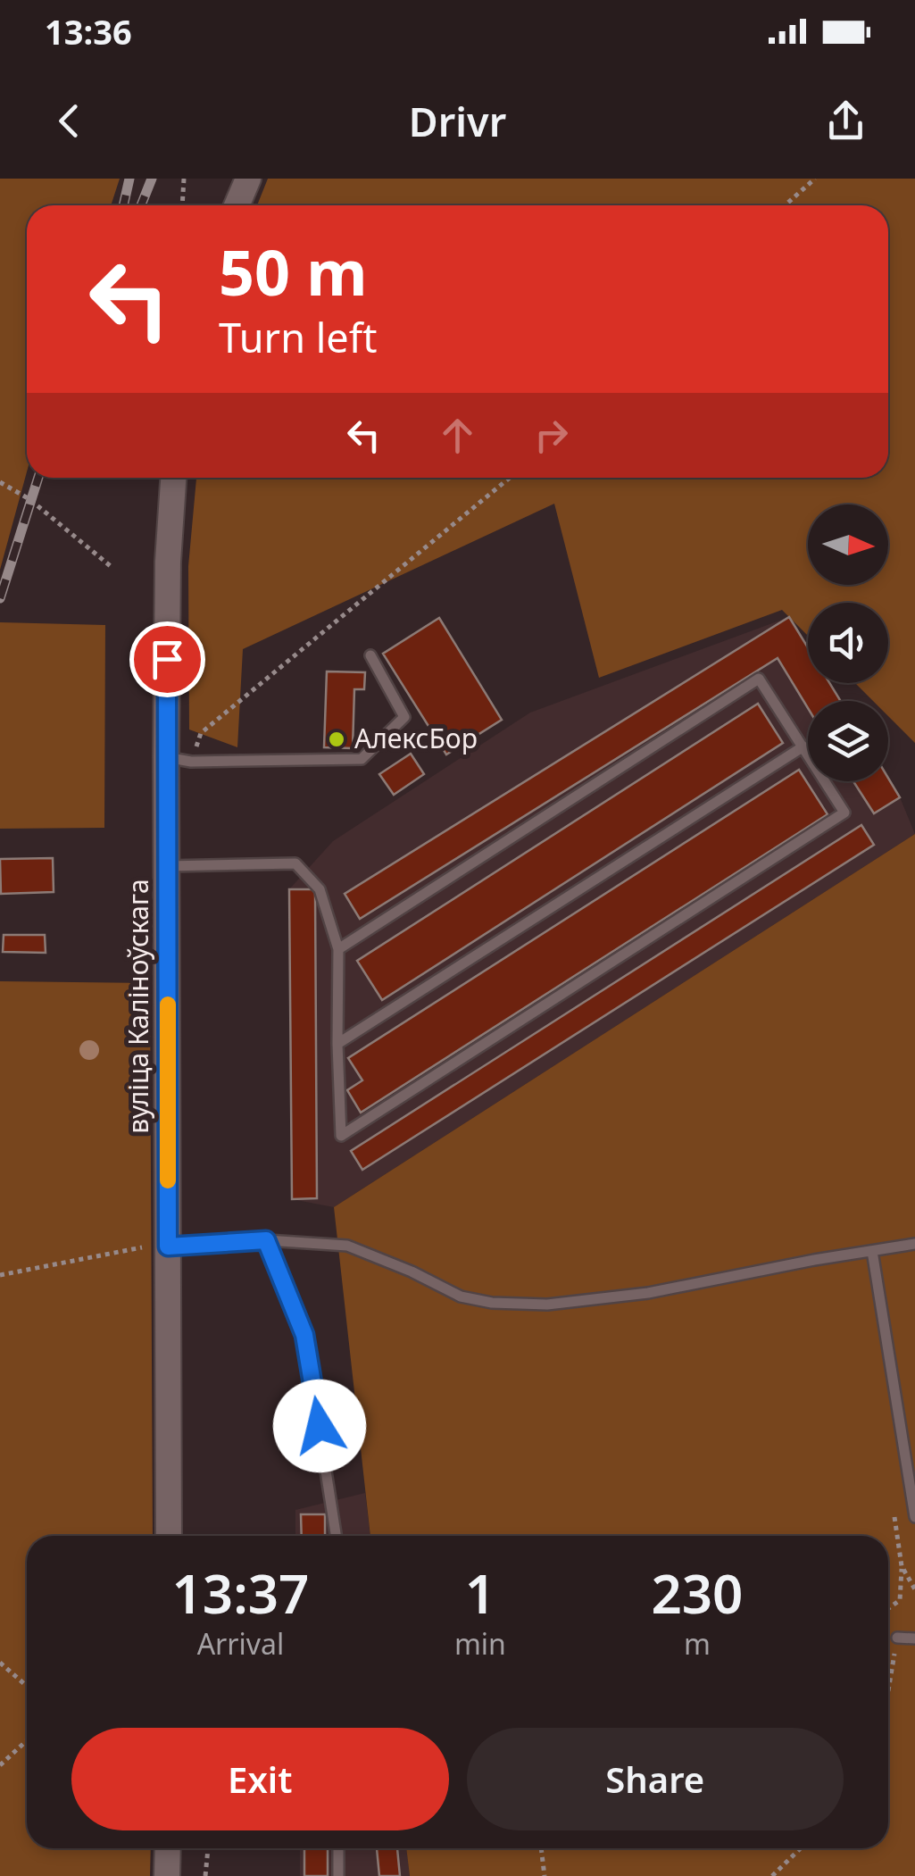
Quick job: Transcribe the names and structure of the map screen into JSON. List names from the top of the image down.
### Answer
{
  "streets": {
    "street": ["вуліца Каліноўскага"]
  },
  "places": ["АлексБор"],
  "north": "right",
  "page": {
    "status": "13:36",
    "header": "Drivr",
    "turn": ["50 m", "Turn left"],
    "eta": [
      "13:37",
      "Arrival",
      "1",
      "min",
      "230",
      "m"
    ],
    "buttons": ["Exit", "Share"]
  }
}
